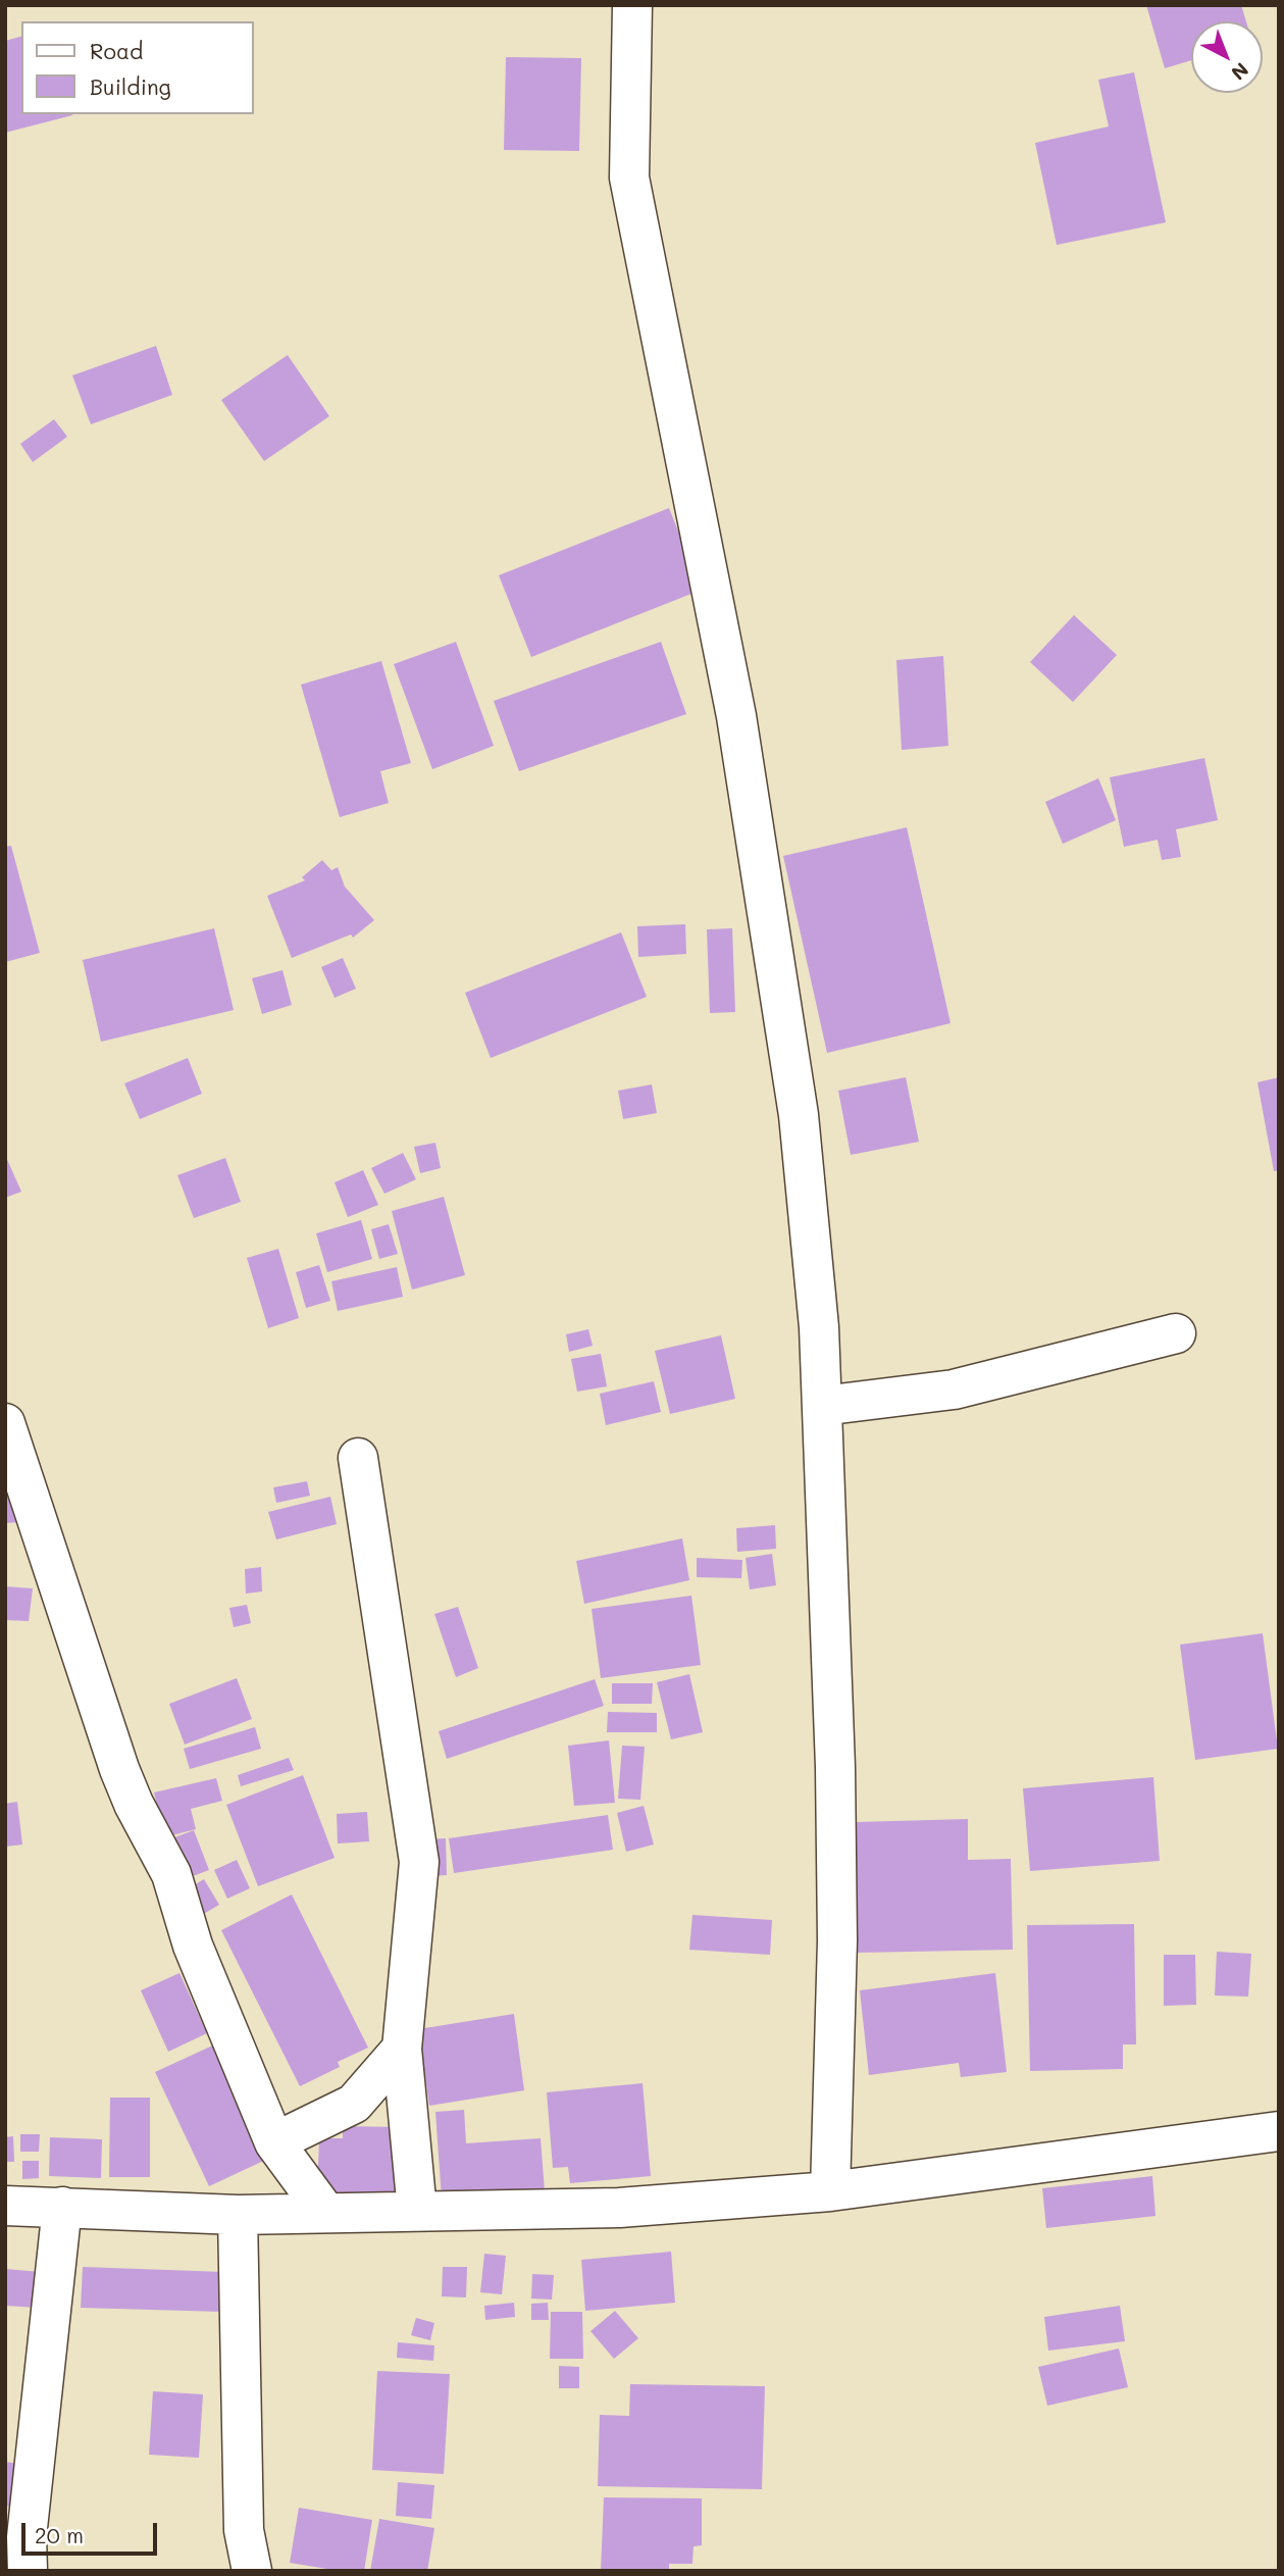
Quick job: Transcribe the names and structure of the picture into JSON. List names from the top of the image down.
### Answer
{
  "legend": ["Road", "Building"],
  "scale_bar": "20 m",
  "north": "bottom right"
}
